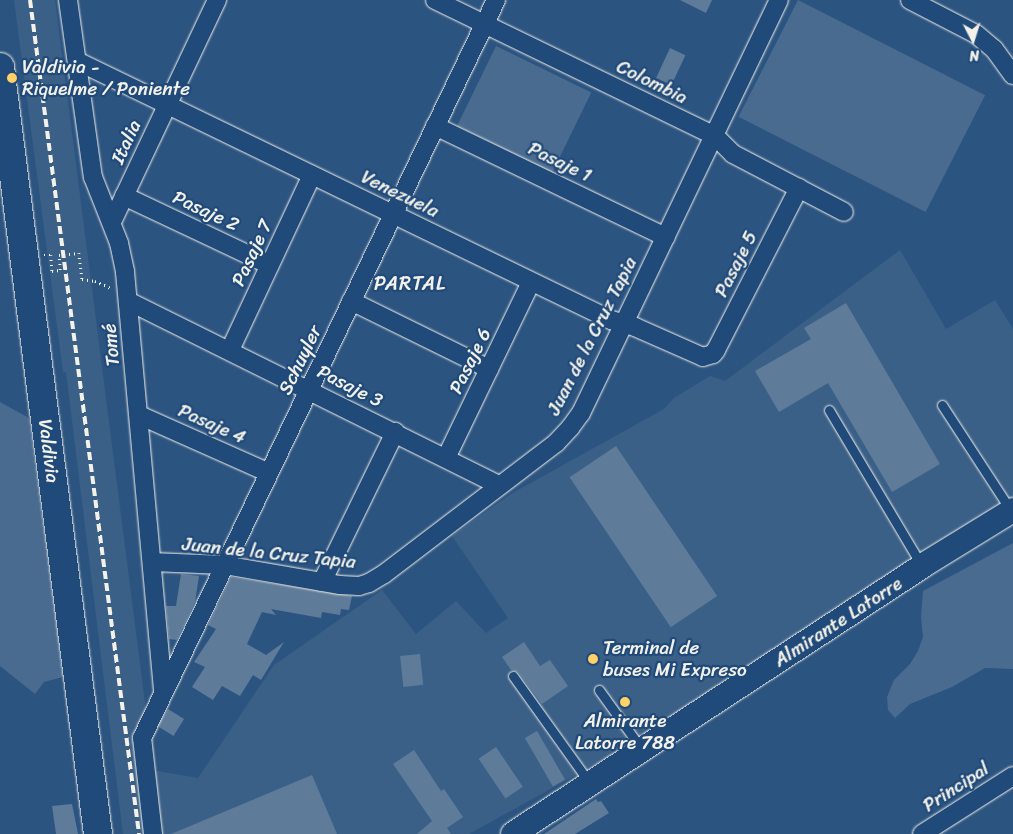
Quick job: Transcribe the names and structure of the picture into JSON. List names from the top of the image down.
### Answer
{
  "streets": {
    "main road": ["Valdivia", "Almirante Latorre"],
    "street": [
      "Colombia",
      "Italia",
      "Pasaje 1",
      "Venezuela",
      "Pasaje 2",
      "Pasaje 7",
      "Pasaje 5",
      "Juan de la Cruz Tapia",
      "Tomé",
      "Schuyler",
      "Pasaje 6",
      "Pasaje 3",
      "Pasaje 4",
      "Principal"
    ]
  },
  "crossings": [
    ["Colombia", "Pasaje 5"],
    ["Colombia", "Juan de la Cruz Tapia"],
    ["Colombia", "Schuyler"],
    ["Italia", "Venezuela"],
    ["Italia", "Pasaje 2"],
    ["Italia", "Tomé"],
    ["Pasaje 1", "Juan de la Cruz Tapia"],
    ["Pasaje 1", "Schuyler"],
    ["Venezuela", "Pasaje 7"],
    ["Venezuela", "Pasaje 5"],
    ["Venezuela", "Juan de la Cruz Tapia"],
    ["Venezuela", "Tomé"],
    ["Venezuela", "Schuyler"],
    ["Venezuela", "Pasaje 6"],
    ["Pasaje 2", "Pasaje 7"],
    ["Pasaje 7", "Pasaje 3"],
    ["Juan de la Cruz Tapia", "Tomé"],
    ["Juan de la Cruz Tapia", "Schuyler"],
    ["Juan de la Cruz Tapia", "Pasaje 3"],
    ["Tomé", "Schuyler"],
    ["Tomé", "Pasaje 3"],
    ["Tomé", "Pasaje 4"],
    ["Schuyler", "Pasaje 3"],
    ["Schuyler", "Pasaje 4"],
    ["Pasaje 6", "Pasaje 3"]
  ],
  "districts": ["PARTAL"],
  "places": ["Valdivia - Riquelme / Poniente", "Terminal de buses Mi Expreso", "Almirante Latorre 788"],
  "north": "bottom"
}
